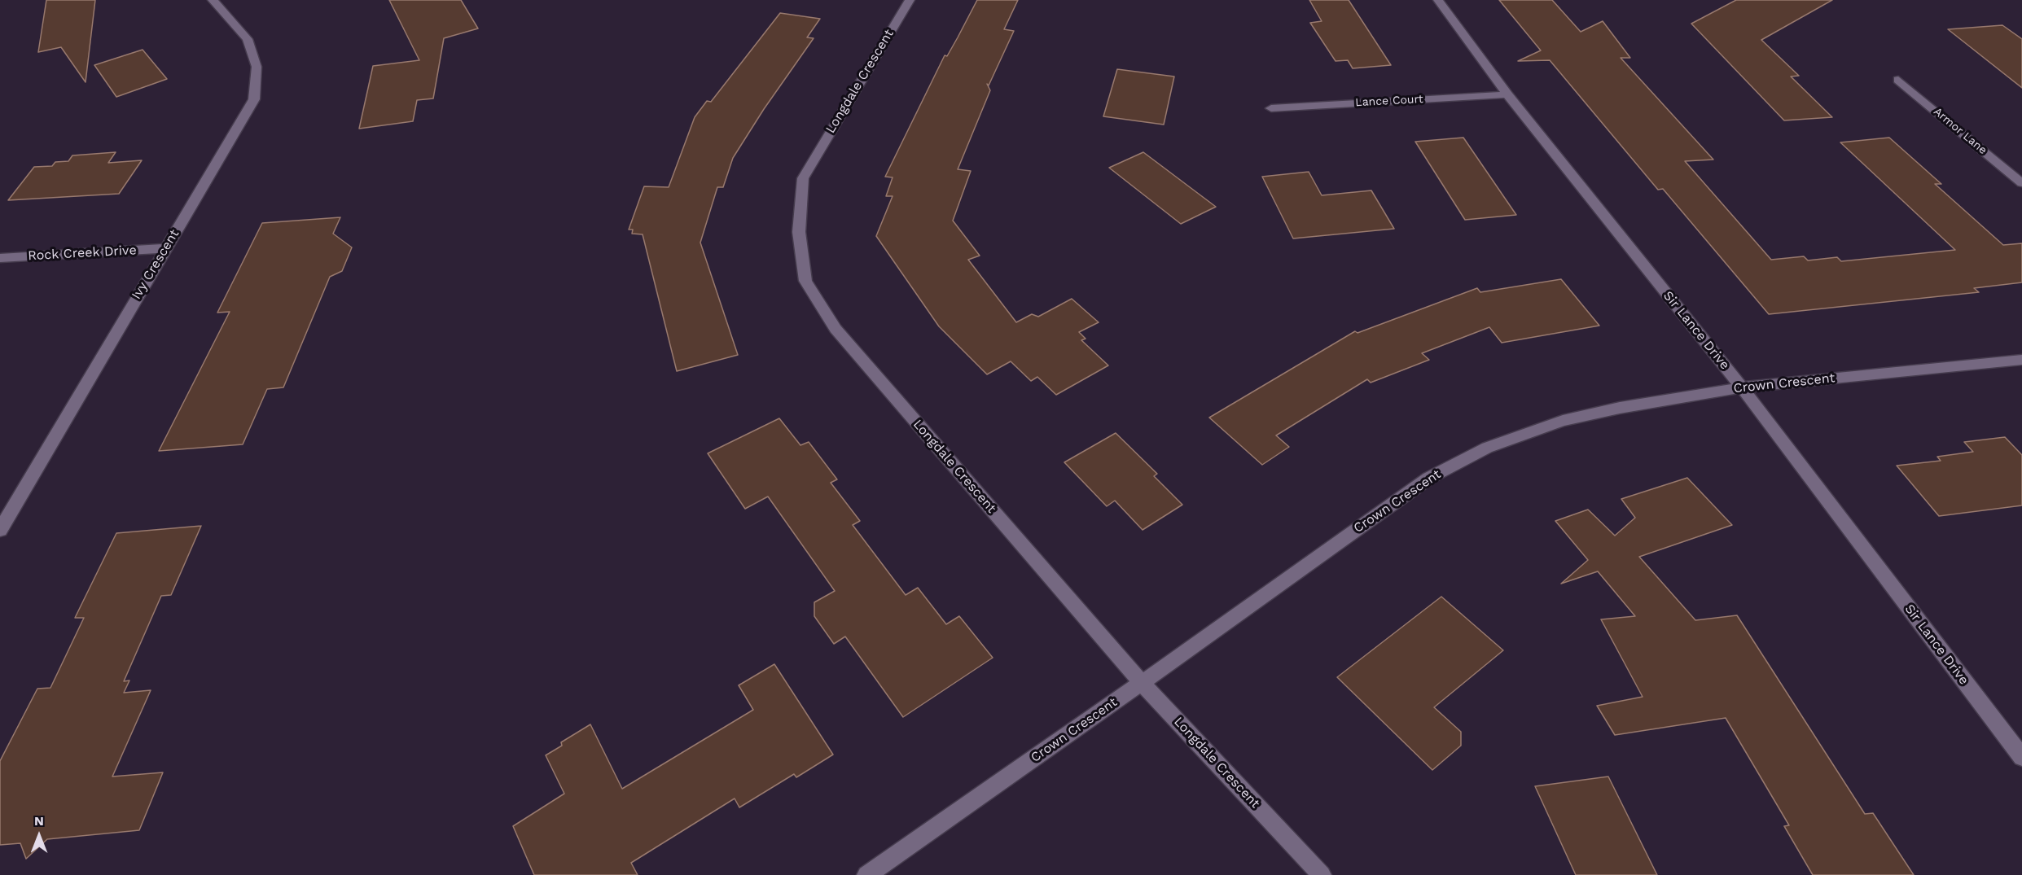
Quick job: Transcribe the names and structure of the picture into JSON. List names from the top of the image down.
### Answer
{
  "streets": {
    "street": [
      "Longdale Crescent",
      "Lance Court",
      "Armor Lane",
      "Rock Creek Drive",
      "Ivy Crescent",
      "Sir Lance Drive",
      "Crown Crescent"
    ]
  },
  "crossings": [
    ["Longdale Crescent", "Crown Crescent"],
    ["Lance Court", "Sir Lance Drive"],
    ["Rock Creek Drive", "Ivy Crescent"],
    ["Sir Lance Drive", "Crown Crescent"]
  ],
  "north": "top"
}
